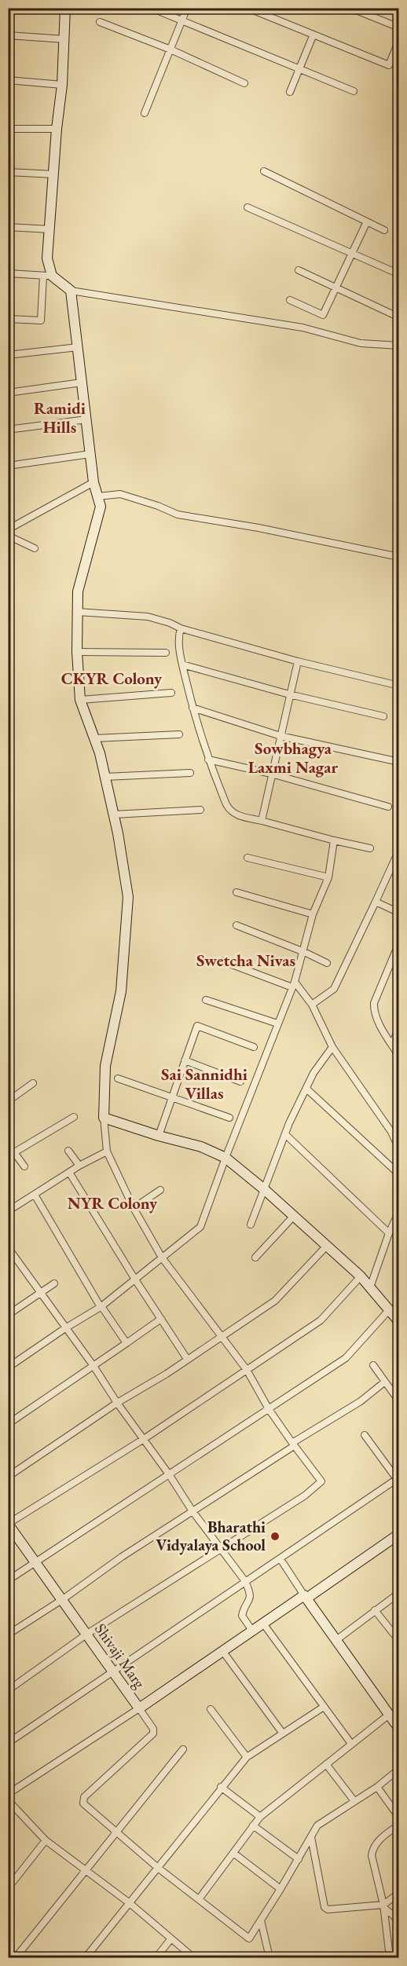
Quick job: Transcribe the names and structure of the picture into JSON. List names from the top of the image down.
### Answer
{
  "streets": {
    "street": ["Shivaji Marg"]
  },
  "districts": [
    "Ramidi Hills",
    "CKYR Colony",
    "Sowbhagya Laxmi Nagar",
    "Swetcha Nivas",
    "Sai Sannidhi Villas",
    "NYR Colony"
  ],
  "places": ["Bharathi Vidyalaya School"]
}
